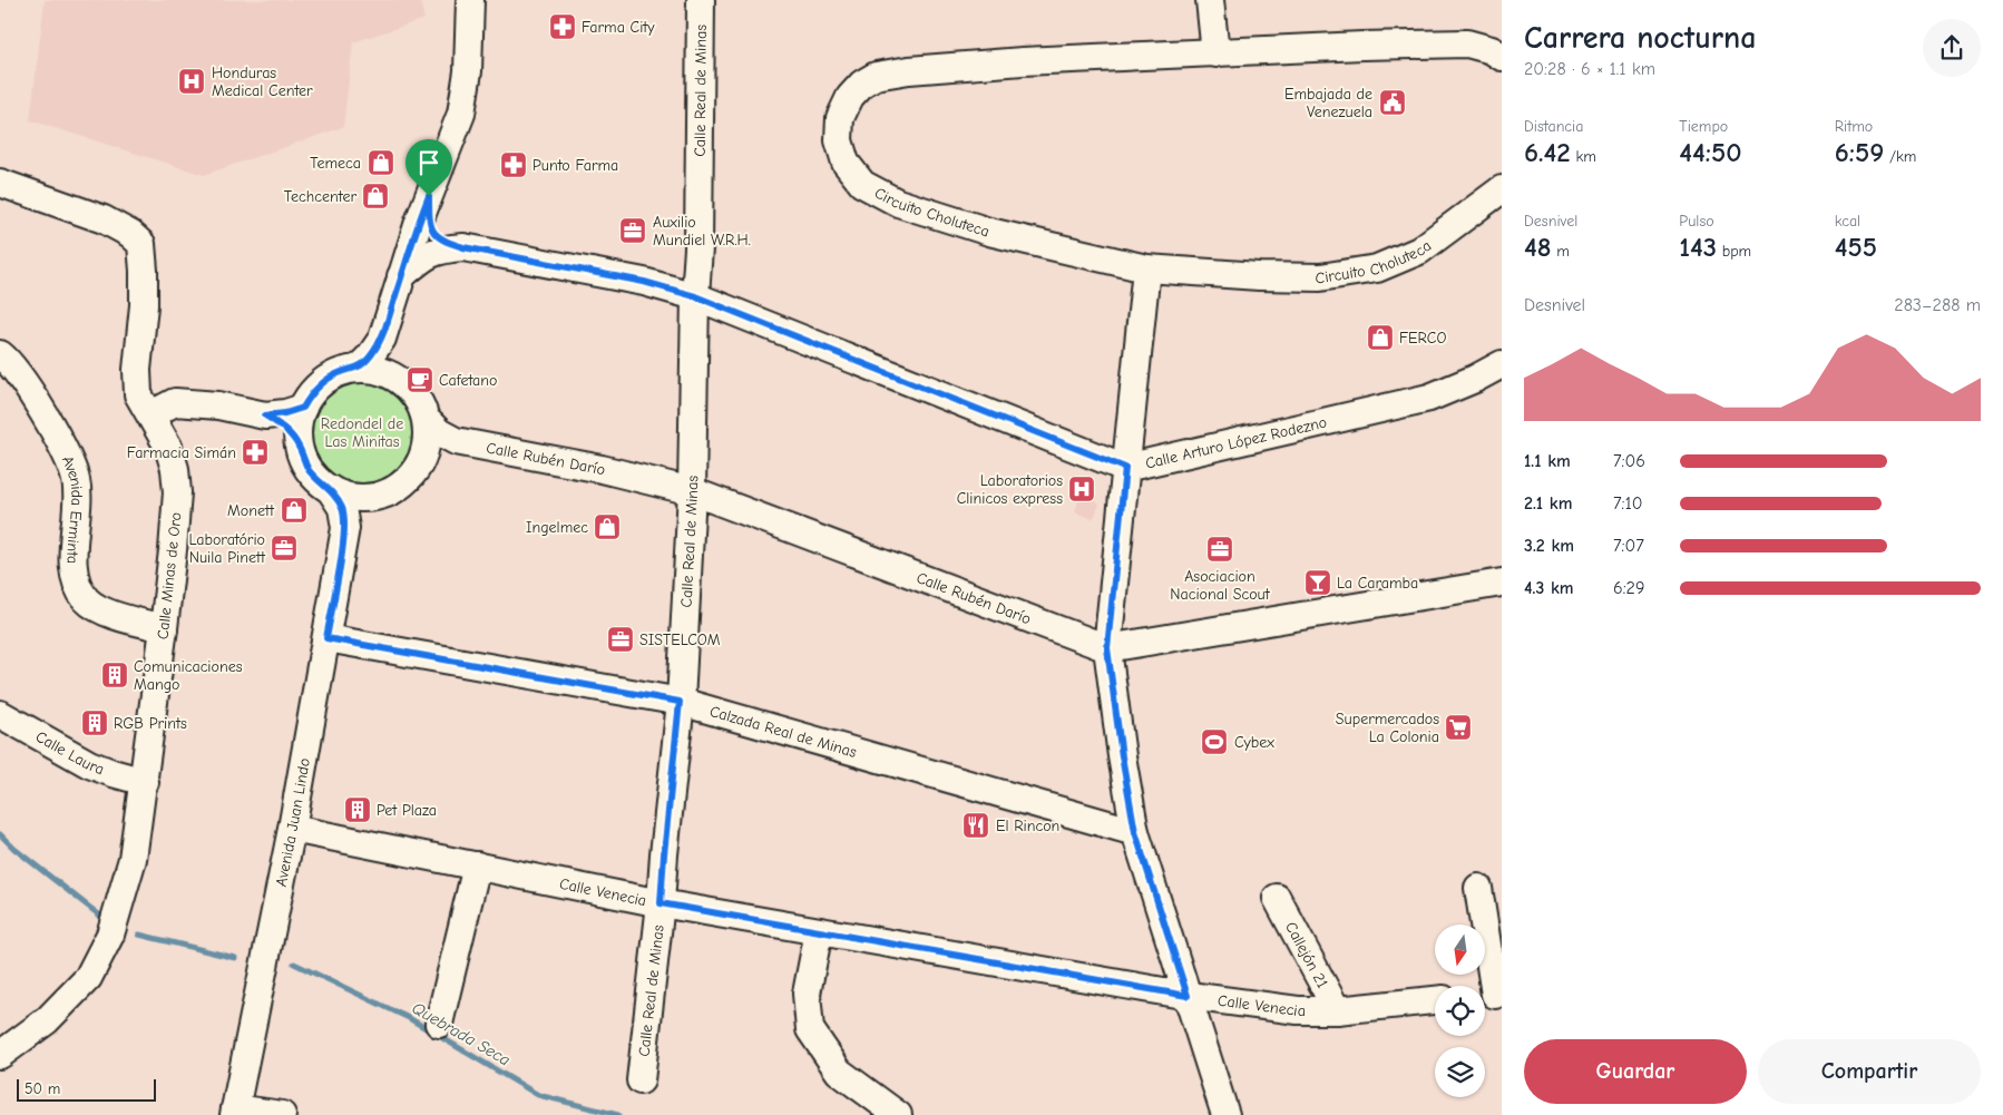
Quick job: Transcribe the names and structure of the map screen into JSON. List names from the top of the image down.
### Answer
{
  "streets": {
    "street": [
      "Calle Real de Minas",
      "Circuito Choluteca",
      "Calle Arturo López Rodezno",
      "Calle Rubén Darío",
      "Avenida Erminta",
      "Calle Minas de Oro",
      "Calzada Real de Minas",
      "Calle Laura",
      "Avenida Juan Lindo",
      "Calle Venecia",
      "Callejón 21"
    ]
  },
  "crossings": [
    ["Calle Real de Minas", "Calle Arturo López Rodezno"],
    ["Calle Real de Minas", "Calle Rubén Darío"],
    ["Calle Real de Minas", "Calzada Real de Minas"],
    ["Calle Real de Minas", "Calle Venecia"],
    ["Calle Rubén Darío", "Avenida Juan Lindo"],
    ["Avenida Erminta", "Calle Minas de Oro"],
    ["Calle Minas de Oro", "Calle Laura"],
    ["Calzada Real de Minas", "Avenida Juan Lindo"],
    ["Avenida Juan Lindo", "Calle Venecia"],
    ["Calle Venecia", "Callejón 21"]
  ],
  "water": ["Quebrada Seca"],
  "parks": ["Redondel de Las Minitas"],
  "places": {
    "pharmacy": ["Farma City", "Punto Farma", "Farmacia Simán"],
    "hospital": ["Honduras Medical Center", "Laboratorios Clinicos express"],
    "public building": ["Embajada de Venezuela"],
    "shop": [
      "Temeca",
      "Techcenter",
      "FERCO",
      "Monett",
      "Ingelmec"
    ],
    "office": [
      "Auxilio Mundiel W.R.H.",
      "Laboratório Nuila Pinett",
      "Asociacion Nacional Scout",
      "SISTELCOM"
    ],
    "cafe": ["Cafetano"],
    "bar": ["La Caramba"],
    "building": ["Comunicaciones Mango", "RGB Prints", "Pet Plaza"],
    "supermarket": ["Supermercados La Colonia"],
    "sports": ["Cybex"],
    "restaurant": ["El Rincon"]
  },
  "scale_bar": "50 m",
  "north": "bottom",
  "page": {
    "heading": ["Carrera nocturna", "20:28 · 6 × 1.1 km"],
    "stats": [
      ["Distancia", "6.42 km"],
      ["Tiempo", "44:50"],
      ["Ritmo", "6:59 /km"],
      ["Desnivel", "48 m"],
      ["Pulso", "143 bpm"],
      ["kcal", "455"]
    ],
    "chart": ["Desnivel", "283–288 m"],
    "list": [
      {
        "name": "1.1 km",
        "note": "7:06"
      },
      {
        "name": "2.1 km",
        "note": "7:10"
      },
      {
        "name": "3.2 km",
        "note": "7:07"
      },
      {
        "name": "4.3 km",
        "note": "6:29"
      }
    ],
    "buttons": ["Guardar", "Compartir"],
    "scale": "50 m"
  }
}
